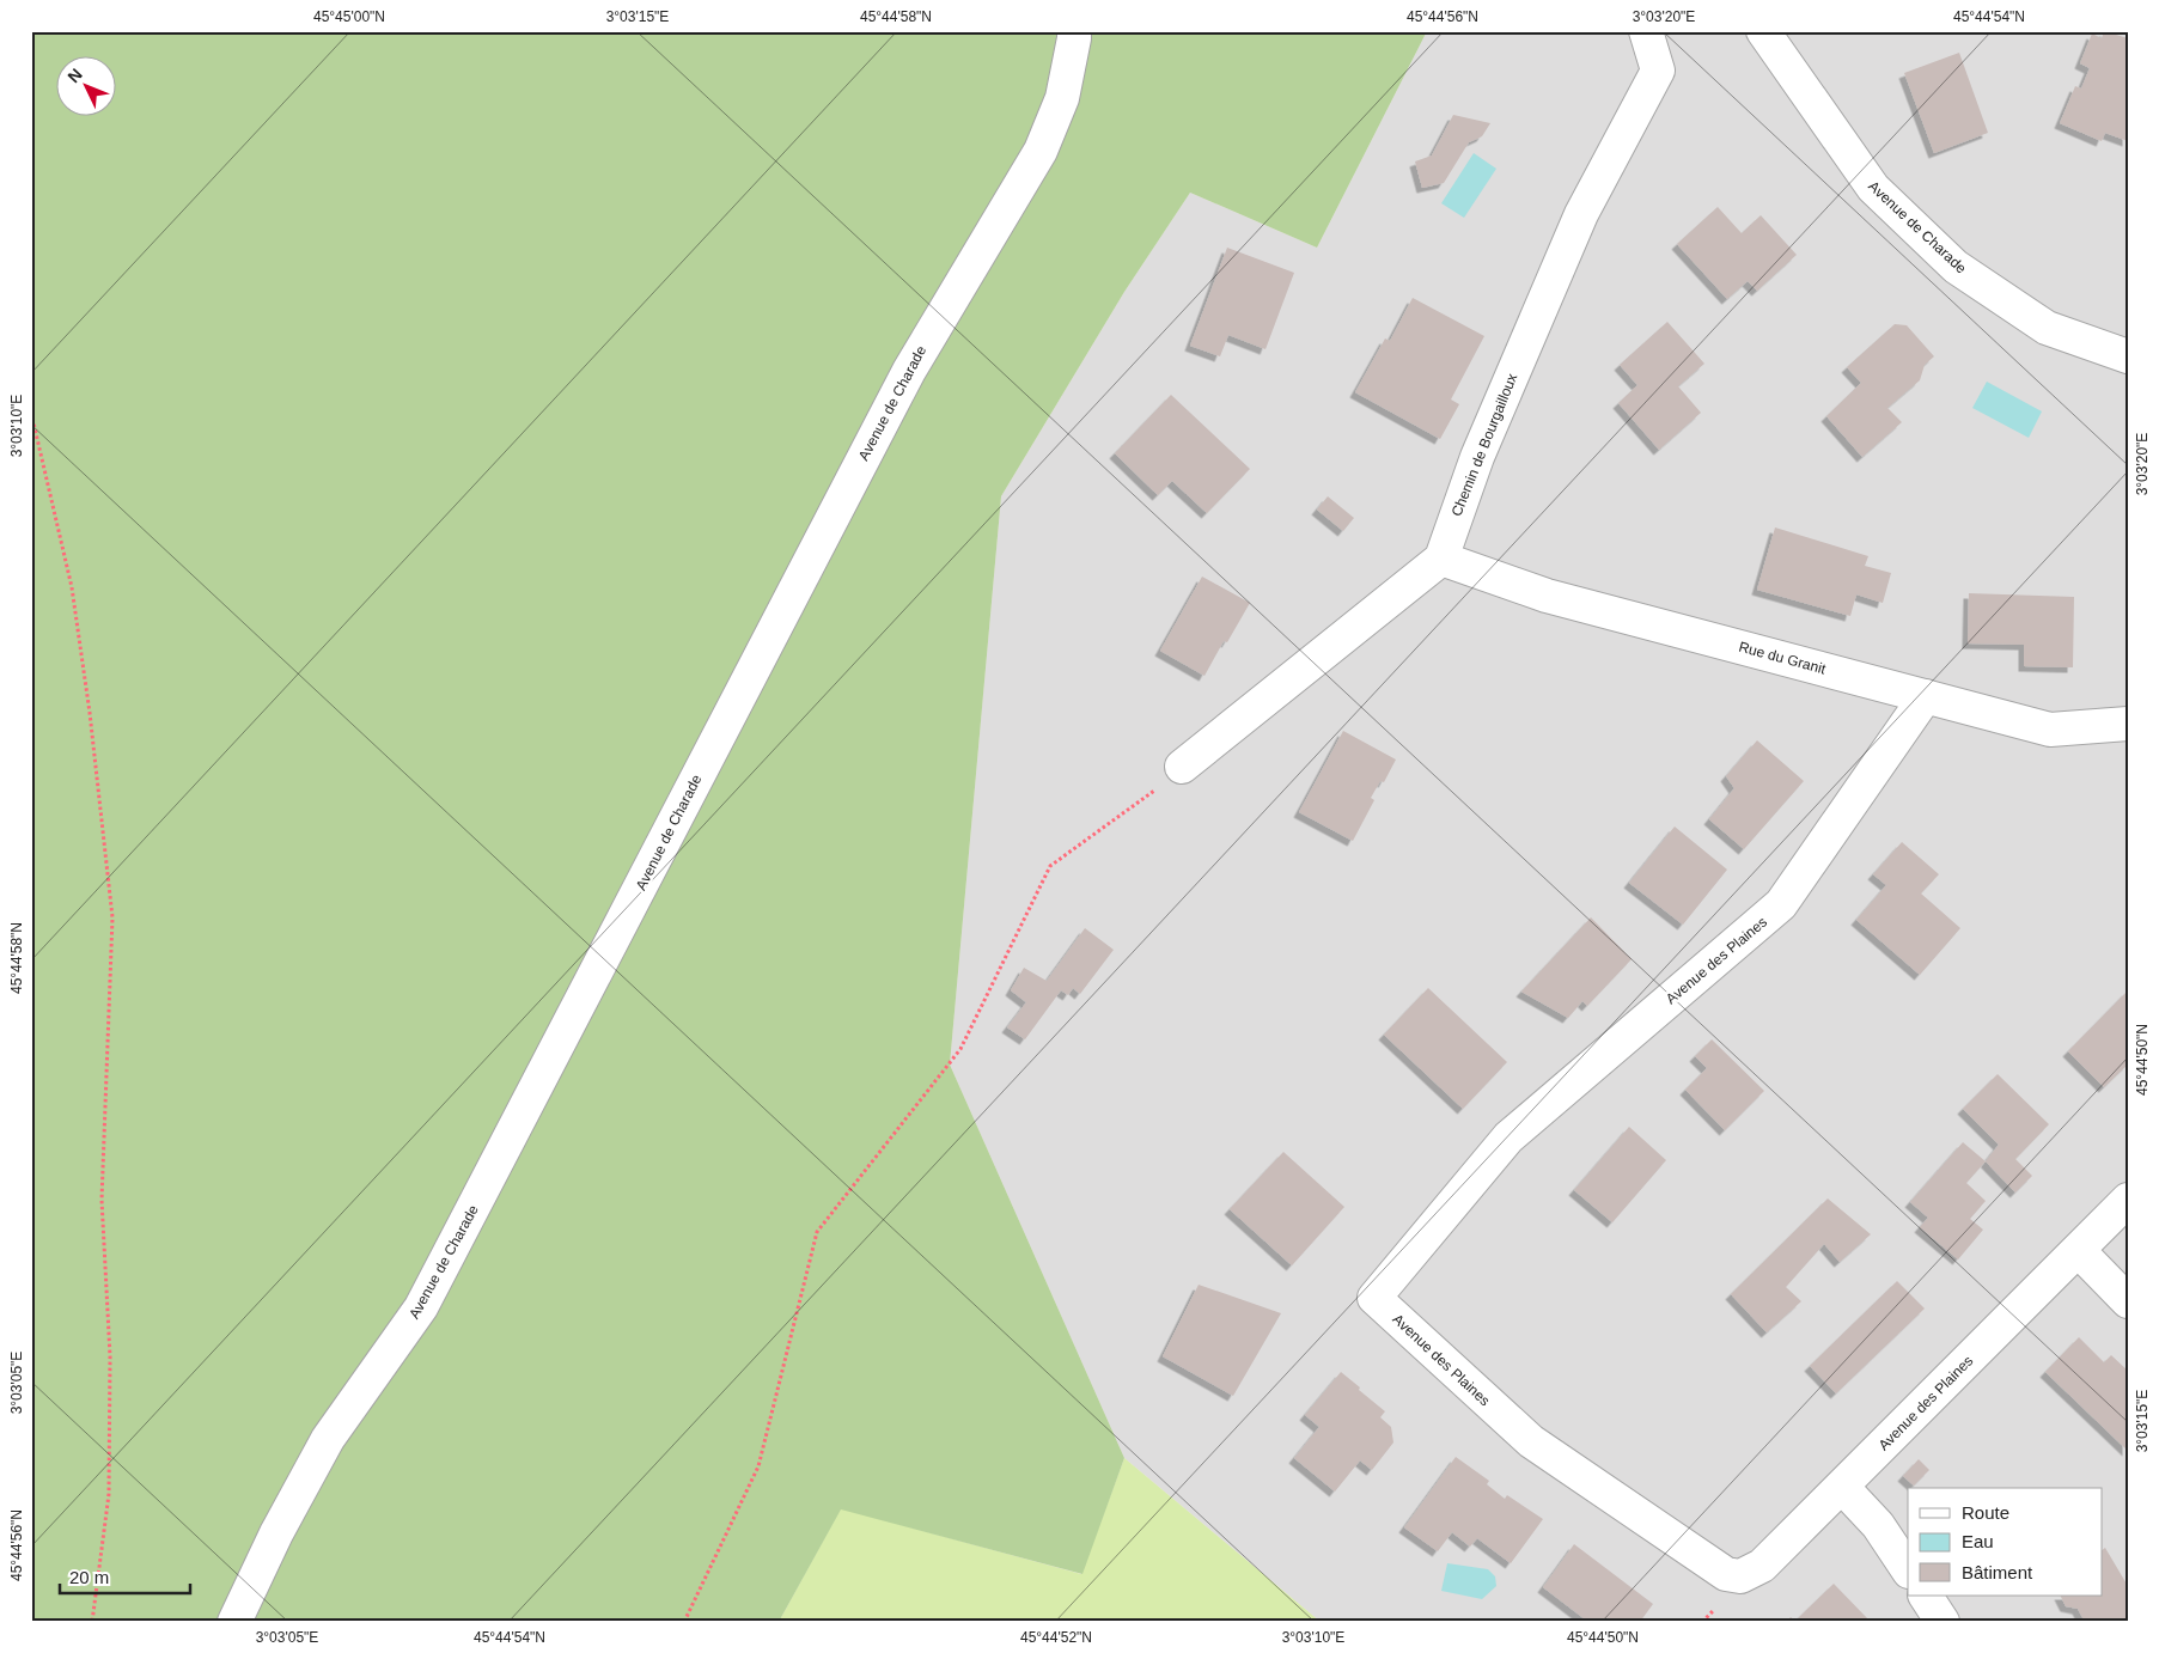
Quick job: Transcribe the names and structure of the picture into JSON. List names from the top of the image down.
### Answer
{
  "streets": {
    "street": [
      "Avenue de Charade",
      "Chemin de Bourgailloux",
      "Rue du Granit",
      "Avenue des Plaines"
    ]
  },
  "crossings": [
    ["Chemin de Bourgailloux", "Rue du Granit"],
    ["Rue du Granit", "Avenue des Plaines"]
  ],
  "legend": ["Route", "Eau", "Bâtiment"],
  "scale_bar": "20 m",
  "north": "top left",
  "coordinates": [
    "45°45'00\"N",
    "3°03'15\"E",
    "45°44'58\"N",
    "45°44'56\"N",
    "3°03'20\"E",
    "45°44'54\"N",
    "3°03'10\"E",
    "45°44'50\"N",
    "3°03'05\"E",
    "45°44'52\"N"
  ]
}
